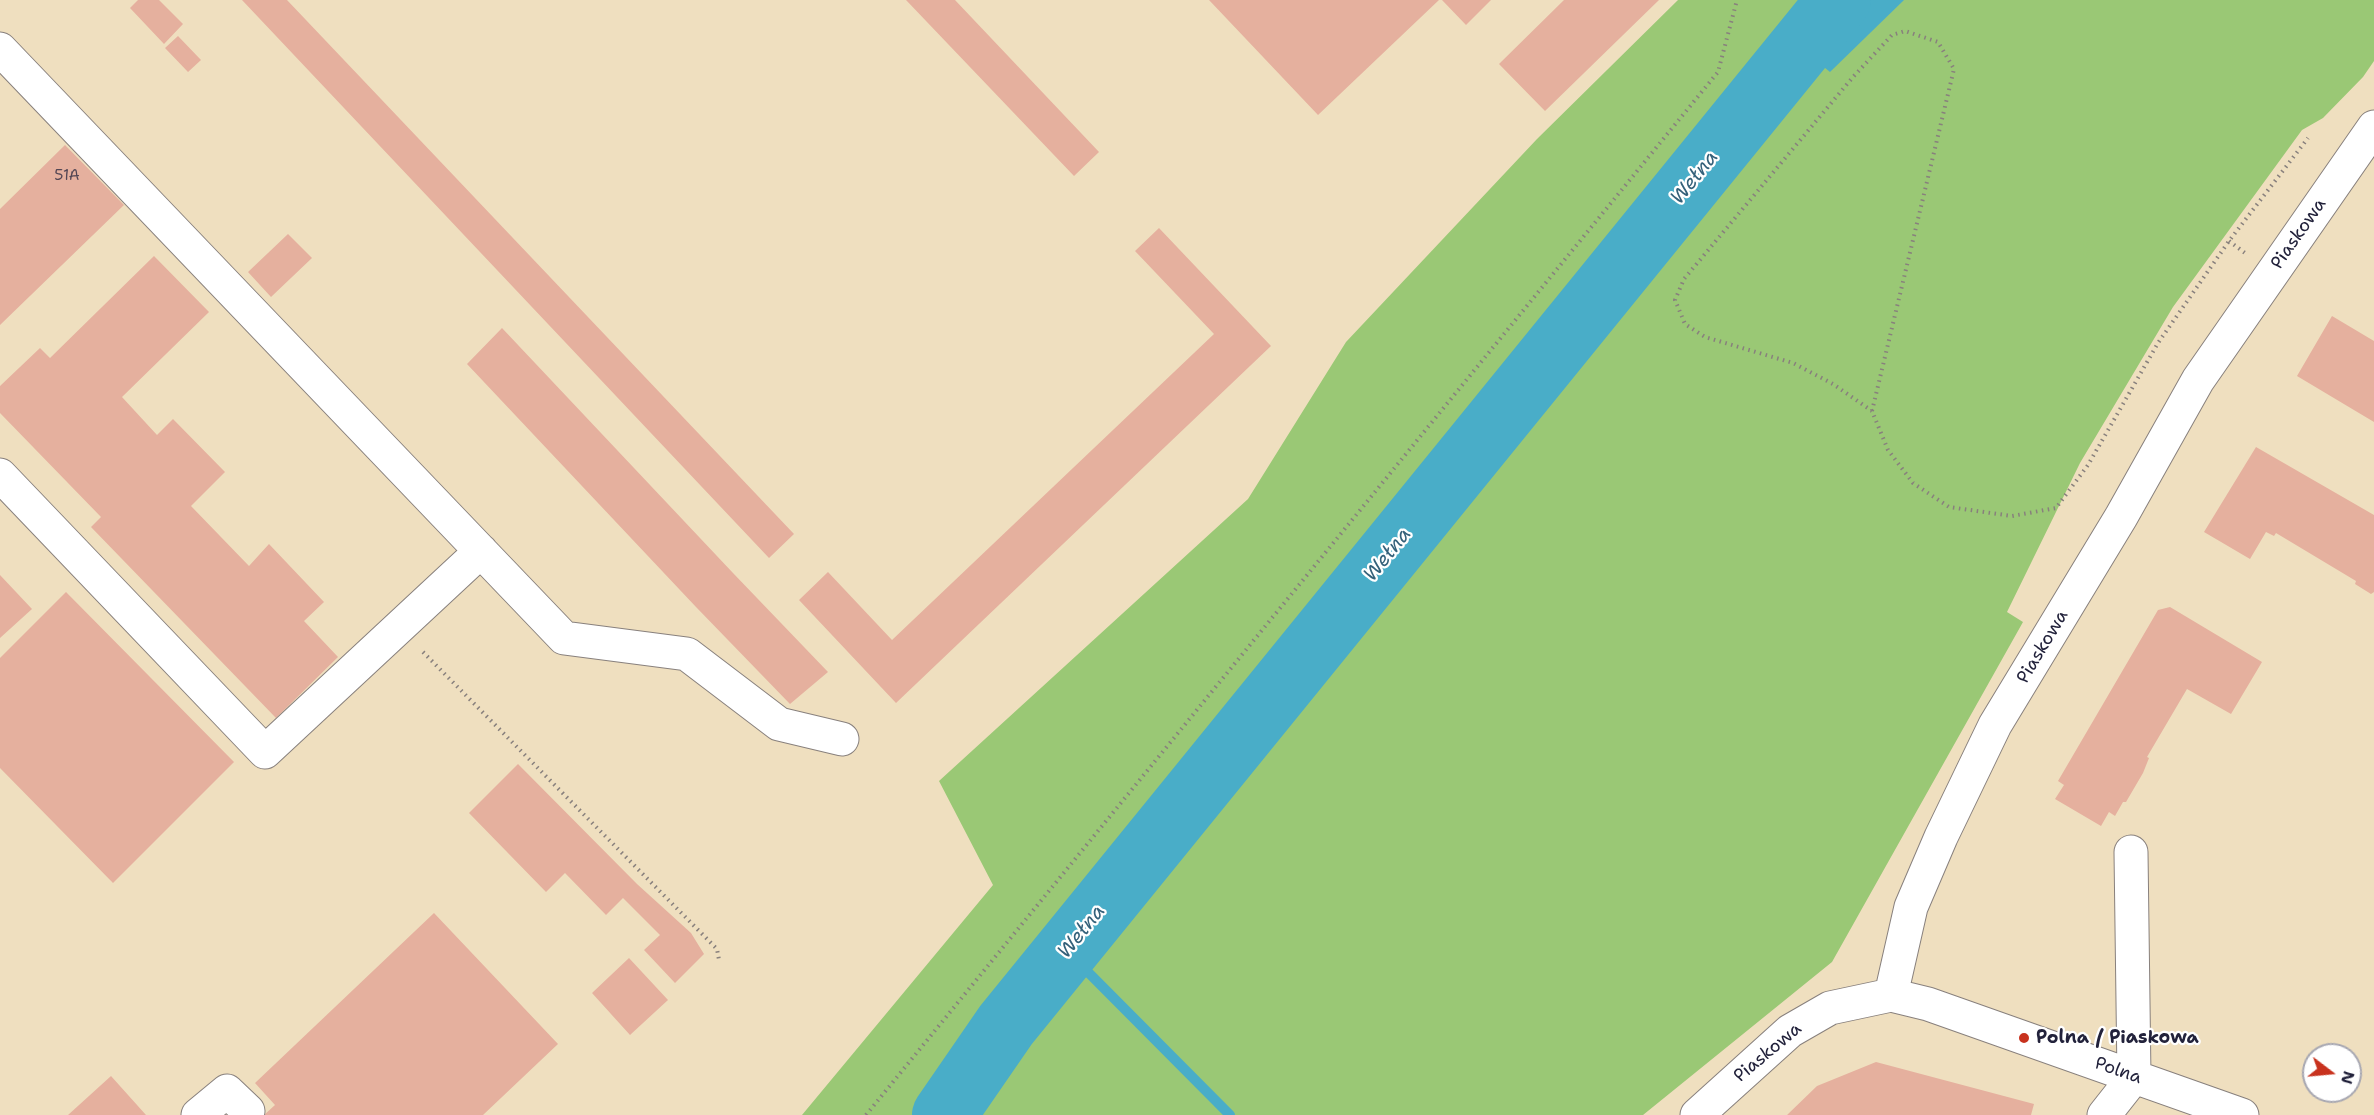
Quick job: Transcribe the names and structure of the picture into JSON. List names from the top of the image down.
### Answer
{
  "streets": {
    "street": ["Piaskowa", "Polna"]
  },
  "crossings": [
    ["Piaskowa", "Polna"]
  ],
  "water": ["Wełna"],
  "places": ["Polna / Piaskowa"],
  "house_numbers": ["51A"],
  "north": "right"
}
